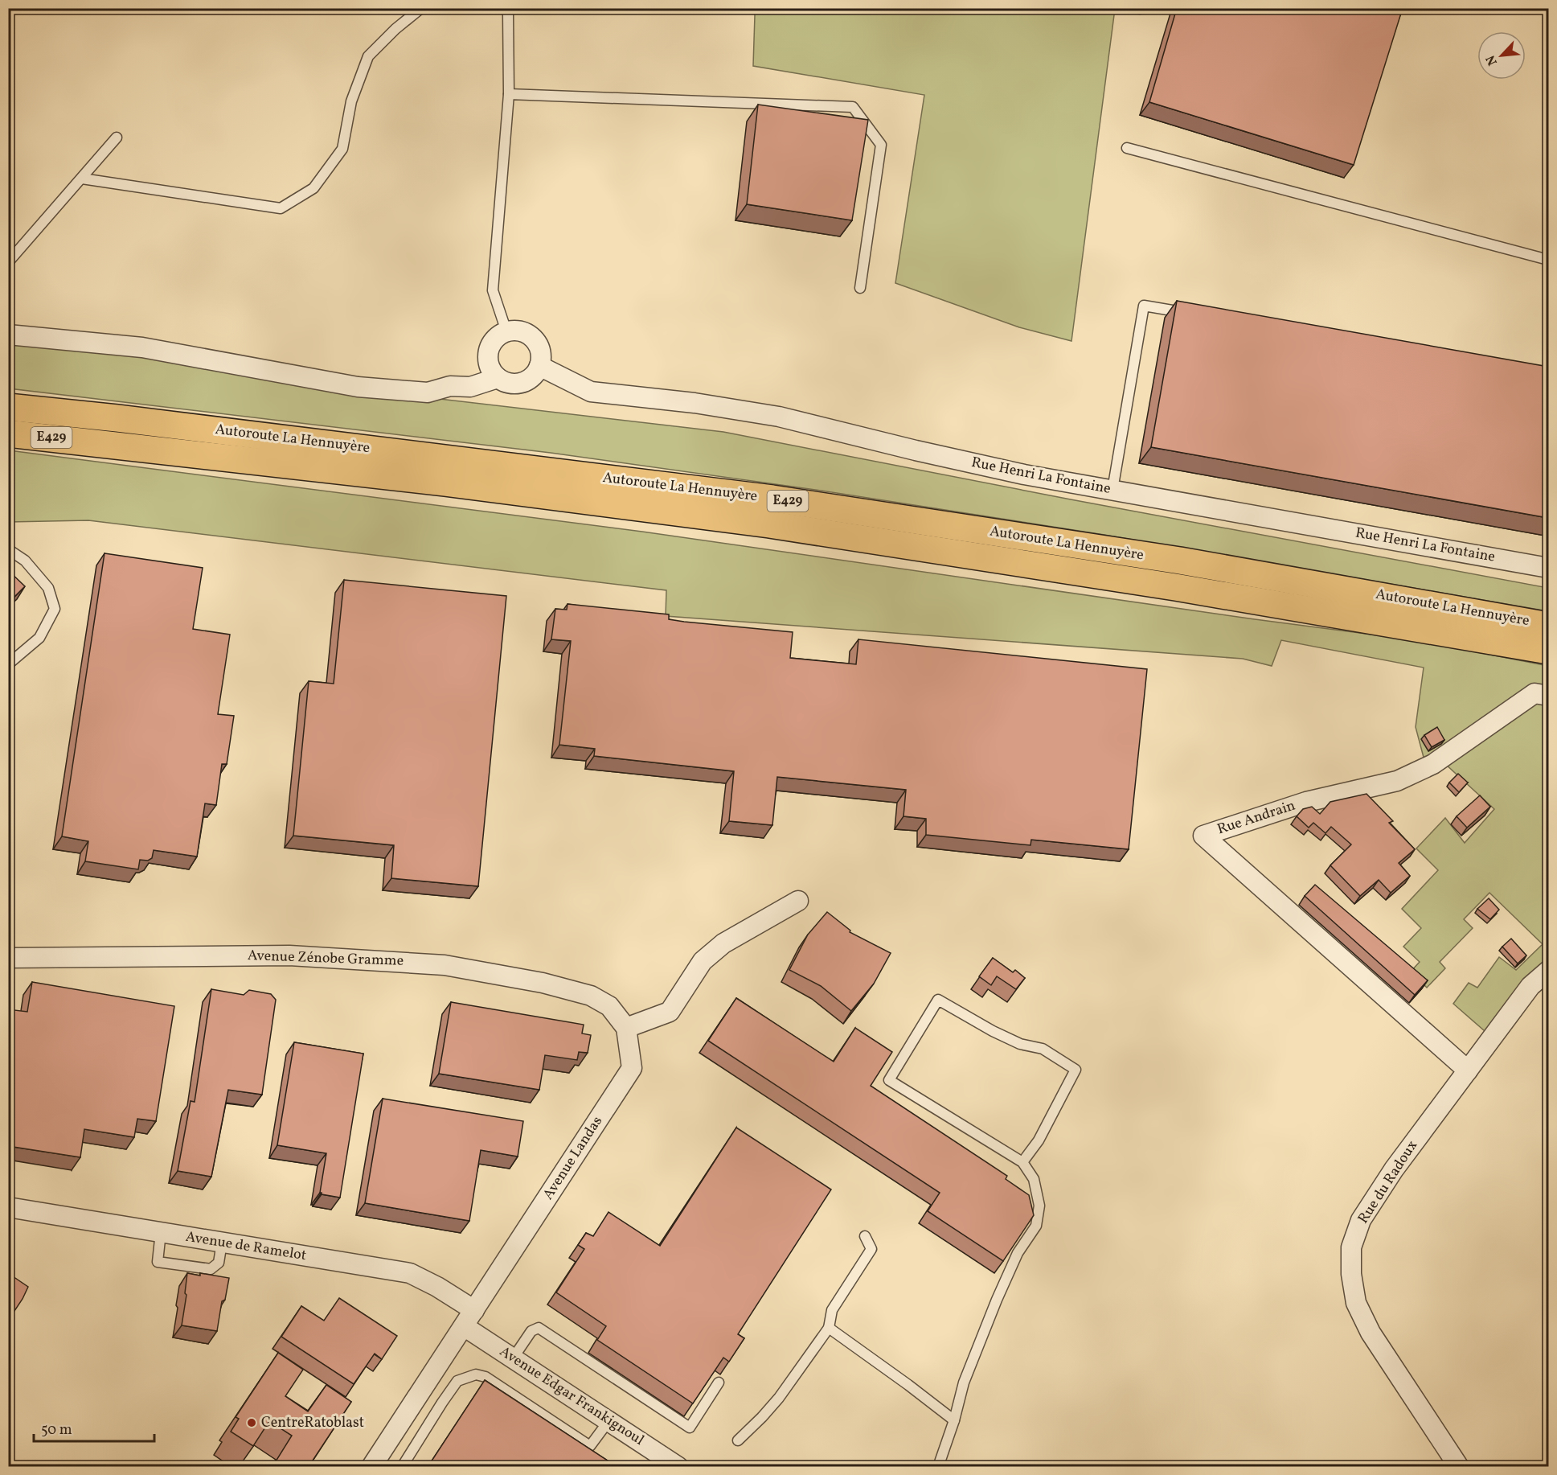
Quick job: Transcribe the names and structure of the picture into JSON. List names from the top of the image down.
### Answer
{
  "streets": {
    "highway": ["E429", "Autoroute La Hennuyère"],
    "street": [
      "Rue Henri La Fontaine",
      "Rue Andrain",
      "Avenue Zénobe Gramme",
      "Avenue Landas",
      "Rue du Radoux",
      "Avenue de Ramelot",
      "Avenue Edgar Frankignoul"
    ]
  },
  "crossings": [
    ["Rue Andrain", "Rue du Radoux"],
    ["Avenue Zénobe Gramme", "Avenue Landas"],
    ["Avenue Landas", "Avenue de Ramelot"],
    ["Avenue Landas", "Avenue Edgar Frankignoul"],
    ["Avenue de Ramelot", "Avenue Edgar Frankignoul"]
  ],
  "places": ["CentreRatoblast"],
  "scale_bar": "50 m",
  "north": "bottom left"
}
